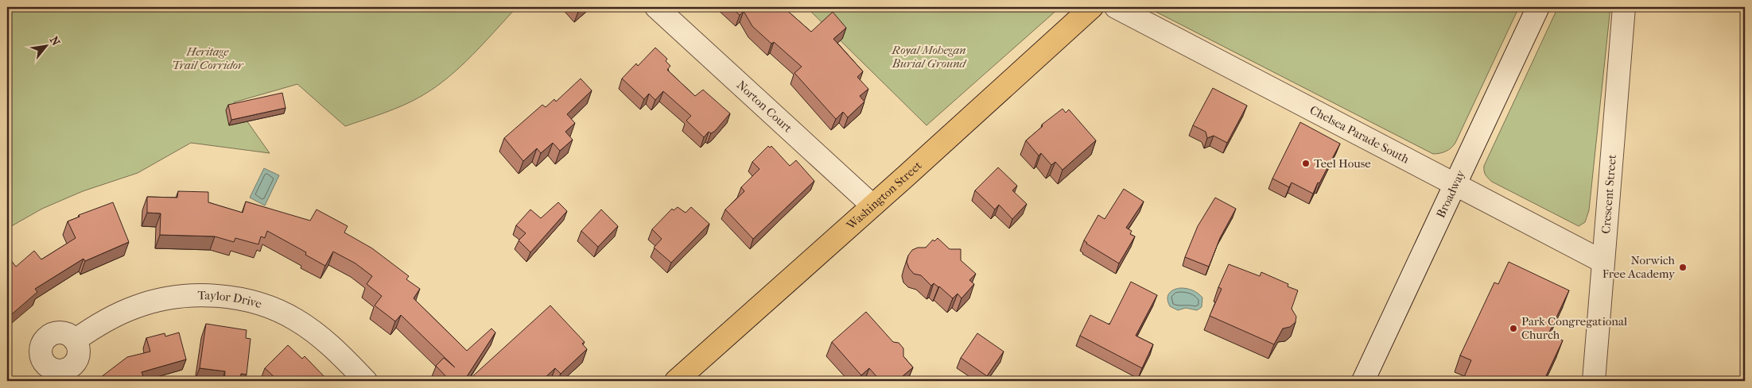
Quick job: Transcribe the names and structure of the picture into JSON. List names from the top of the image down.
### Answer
{
  "streets": {
    "highway": ["Washington Street"],
    "street": [
      "Norton Court",
      "Chelsea Parade South",
      "Broadway",
      "Crescent Street",
      "Taylor Drive"
    ]
  },
  "crossings": [
    ["Norton Court", "Washington Street"],
    ["Chelsea Parade South", "Broadway"],
    ["Chelsea Parade South", "Crescent Street"]
  ],
  "parks": ["Royal Mohegan Burial Ground", "Heritage Trail Corridor"],
  "places": ["Teel House", "Norwich Free Academy", "Park Congregational Church"],
  "north": "top right"
}
